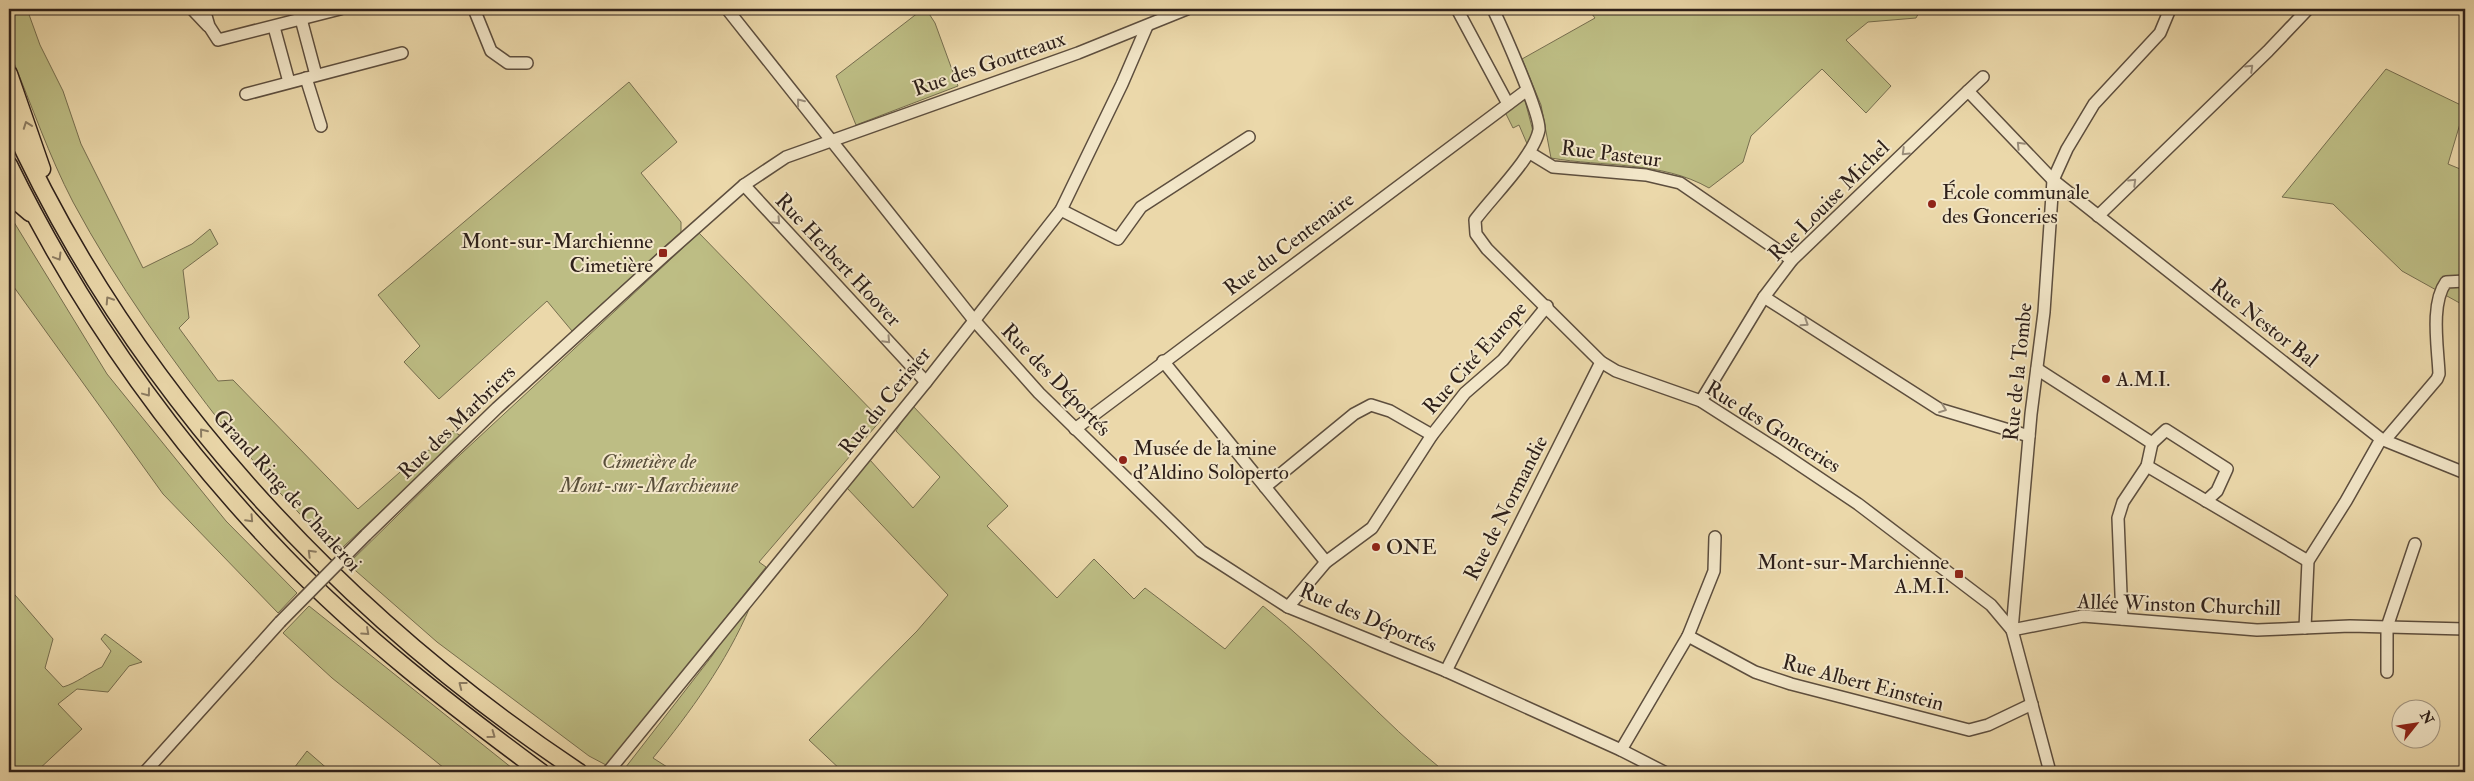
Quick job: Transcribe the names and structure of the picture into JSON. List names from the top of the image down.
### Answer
{
  "streets": {
    "highway": ["Grand Ring de Charleroi"],
    "street": [
      "Rue des Goutteaux",
      "Rue Pasteur",
      "Rue Louise Michel",
      "Rue du Centenaire",
      "Rue Herbert Hoover",
      "Rue Nestor Bal",
      "Rue Cité Europe",
      "Rue de la Tombe",
      "Rue des Déportés",
      "Rue du Cerisier",
      "Rue des Marbriers",
      "Rue des Gonceries",
      "Rue de Normandie",
      "Allée Winston Churchill",
      "Rue Albert Einstein"
    ]
  },
  "crossings": [
    ["Rue des Goutteaux", "Rue des Déportés"],
    ["Rue des Goutteaux", "Rue du Cerisier"],
    ["Rue des Goutteaux", "Rue des Marbriers"],
    ["Rue Pasteur", "Rue Louise Michel"],
    ["Rue Pasteur", "Rue du Centenaire"],
    ["Rue Pasteur", "Rue des Gonceries"],
    ["Rue Louise Michel", "Rue des Gonceries"],
    ["Rue du Centenaire", "Rue des Déportés"],
    ["Rue Herbert Hoover", "Rue du Cerisier"],
    ["Rue Herbert Hoover", "Rue des Marbriers"],
    ["Rue Nestor Bal", "Rue de la Tombe"],
    ["Rue Cité Europe", "Rue des Déportés"],
    ["Rue Cité Europe", "Rue des Gonceries"],
    ["Rue de la Tombe", "Rue des Gonceries"],
    ["Rue de la Tombe", "Allée Winston Churchill"],
    ["Rue de la Tombe", "Rue Albert Einstein"],
    ["Rue des Déportés", "Rue du Cerisier"],
    ["Rue des Déportés", "Rue des Marbriers"],
    ["Rue des Déportés", "Rue de Normandie"],
    ["Rue des Gonceries", "Rue de Normandie"],
    ["Rue des Gonceries", "Allée Winston Churchill"]
  ],
  "one_way": ["Rue Louise Michel", "Rue Herbert Hoover"],
  "parks": ["Cimetière de Mont-sur-Marchienne"],
  "places": {
    "other": [
      "École communale des Gonceries",
      "A.M.I.",
      "Musée de la mine d'Aldino Soloperto",
      "ONE"
    ],
    "transit": ["Mont-sur-Marchienne Cimetière", "Mont-sur-Marchienne A.M.I."]
  },
  "north": "top right"
}
